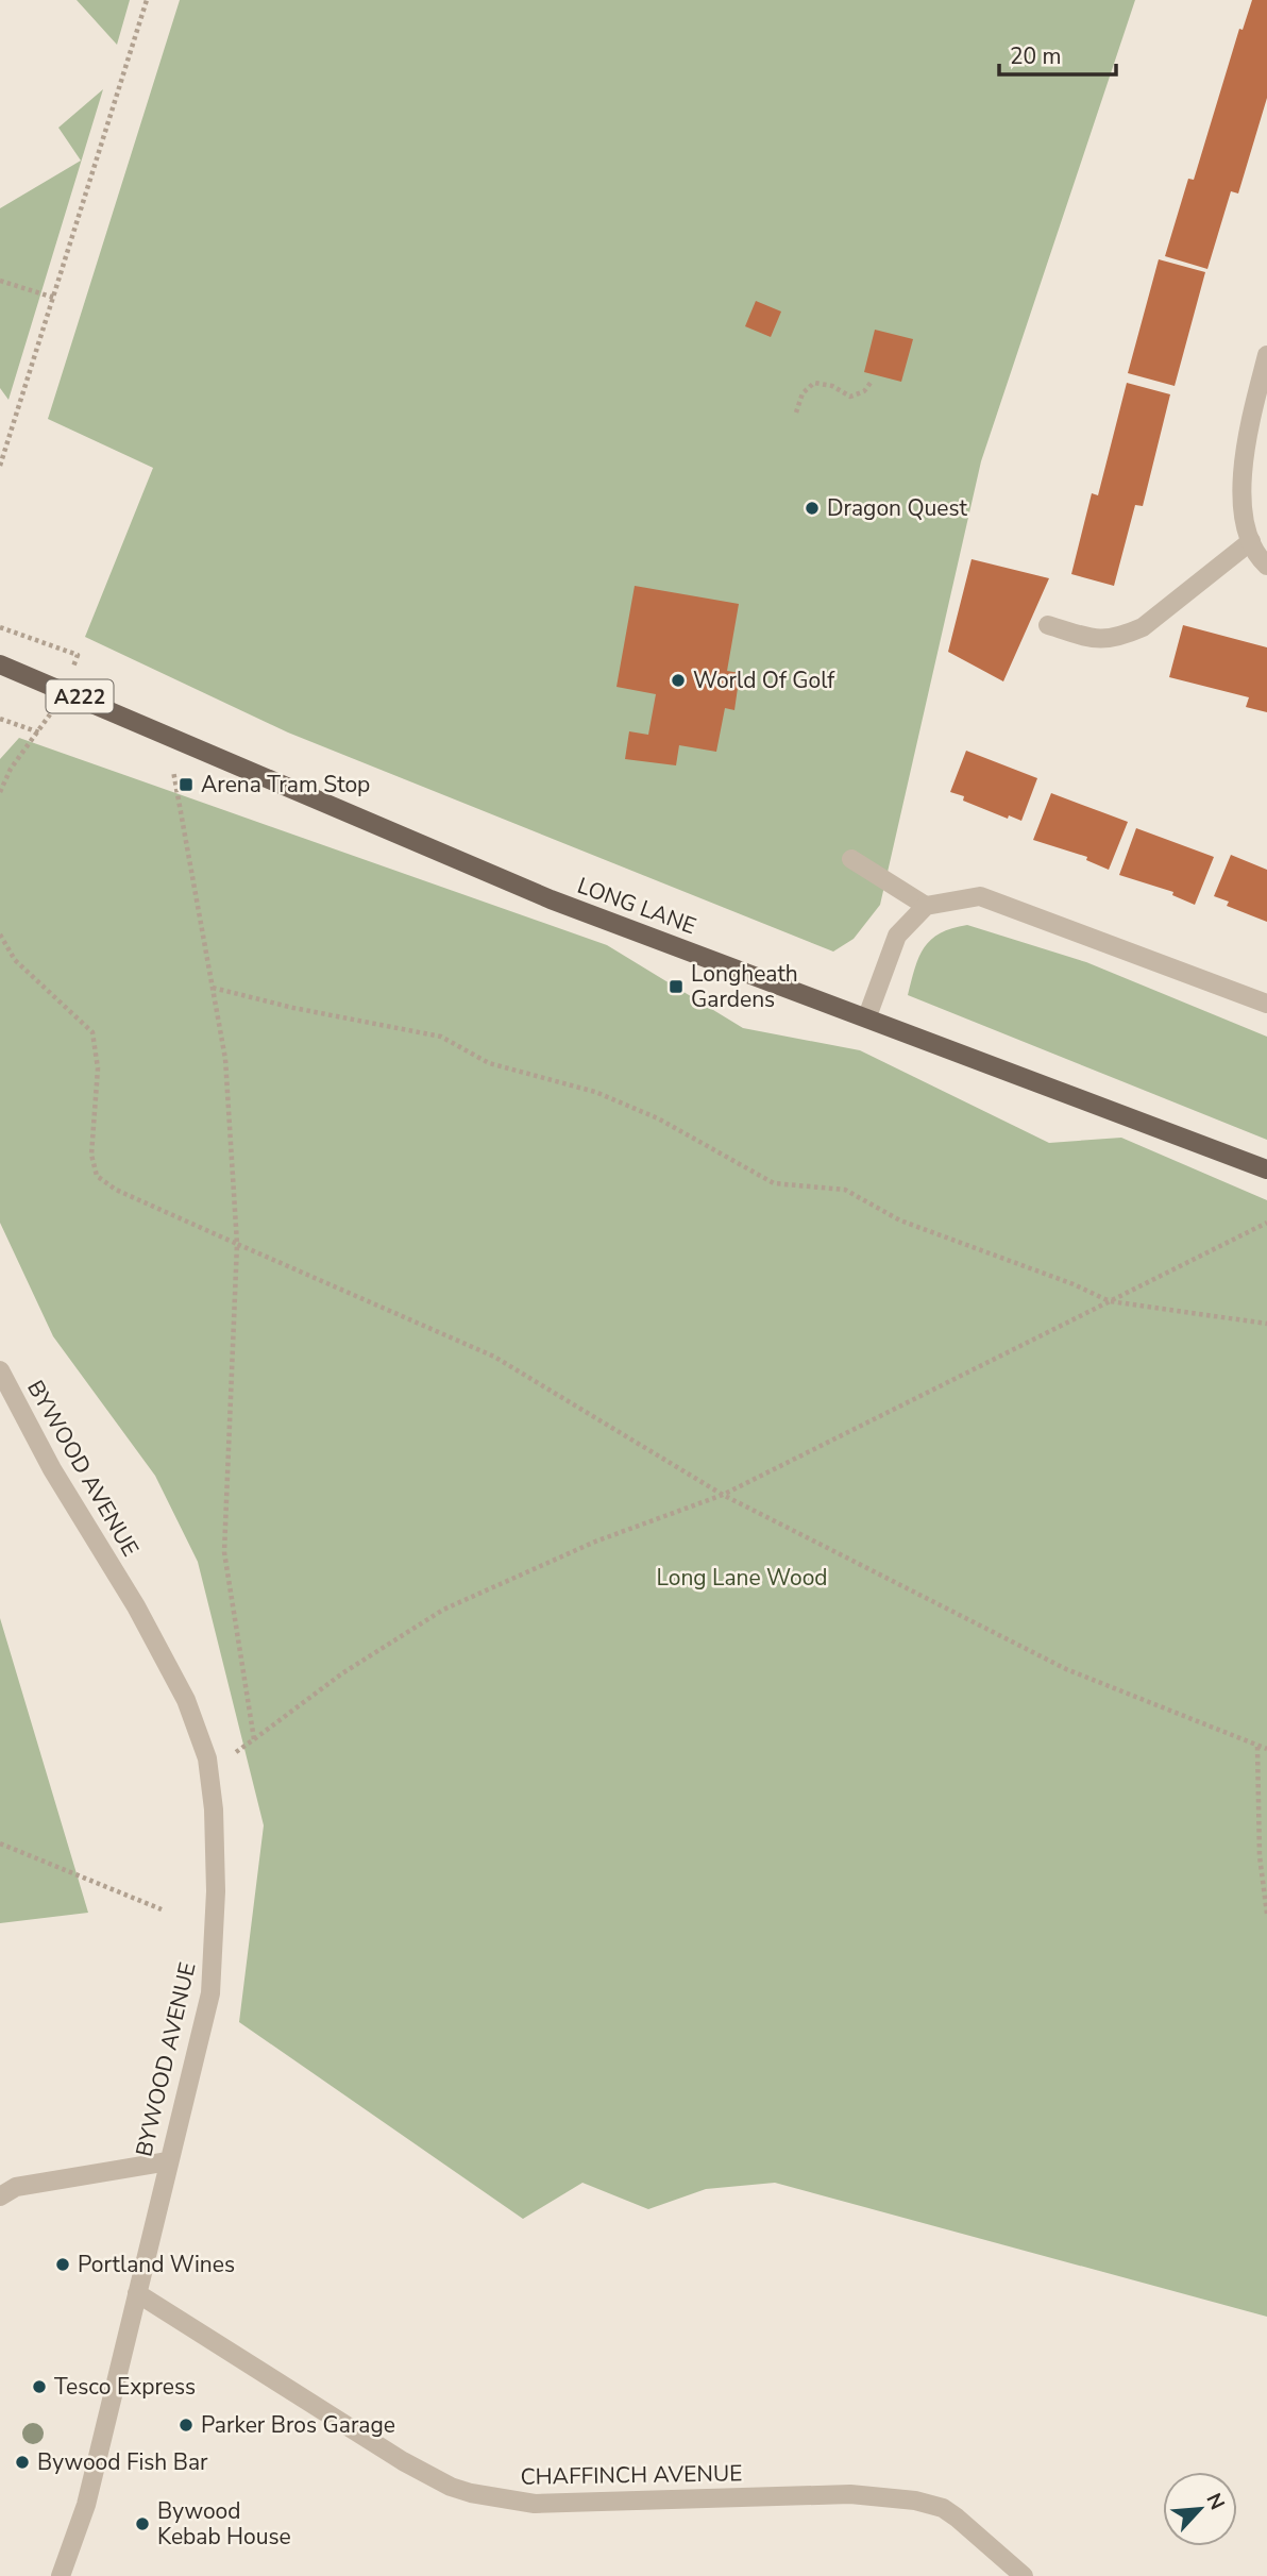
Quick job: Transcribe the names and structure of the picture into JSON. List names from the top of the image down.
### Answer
{
  "streets": {
    "main road": ["A222", "LONG LANE"],
    "street": ["BYWOOD AVENUE", "CHAFFINCH AVENUE"]
  },
  "crossings": [
    ["BYWOOD AVENUE", "CHAFFINCH AVENUE"]
  ],
  "parks": ["Long Lane Wood"],
  "places": {
    "other": [
      "Dragon Quest",
      "World Of Golf",
      "Portland Wines",
      "Tesco Express",
      "Parker Bros Garage",
      "Bywood Fish Bar",
      "Bywood Kebab House"
    ],
    "transit": ["Arena Tram Stop", "Longheath Gardens"]
  },
  "scale_bar": "20 m",
  "north": "top right"
}
